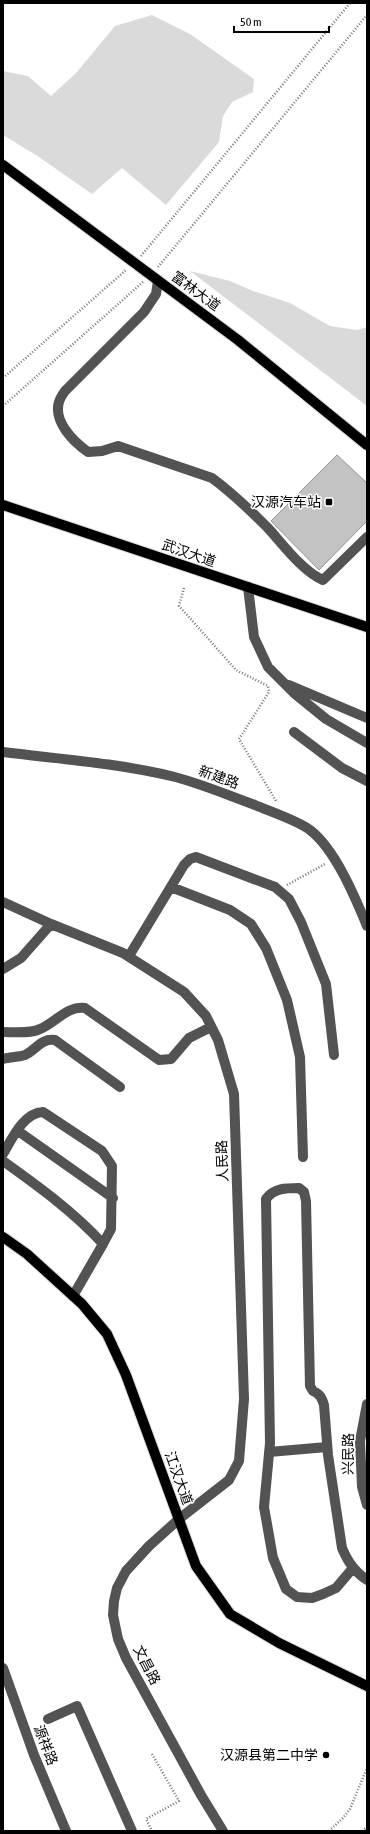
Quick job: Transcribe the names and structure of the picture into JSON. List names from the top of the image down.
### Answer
{
  "streets": {
    "main road": ["富林大道", "武汉大道", "江汉大道"],
    "street": [
      "新建路",
      "人民路",
      "兴民路",
      "文昌路",
      "源祥路"
    ]
  },
  "crossings": [
    ["人民路", "江汉大道"],
    ["人民路", "文昌路"],
    ["江汉大道", "文昌路"]
  ],
  "places": {
    "transit": ["汉源汽车站"],
    "other": ["汉源县第二中学"]
  },
  "scale_bar": "50 m"
}
